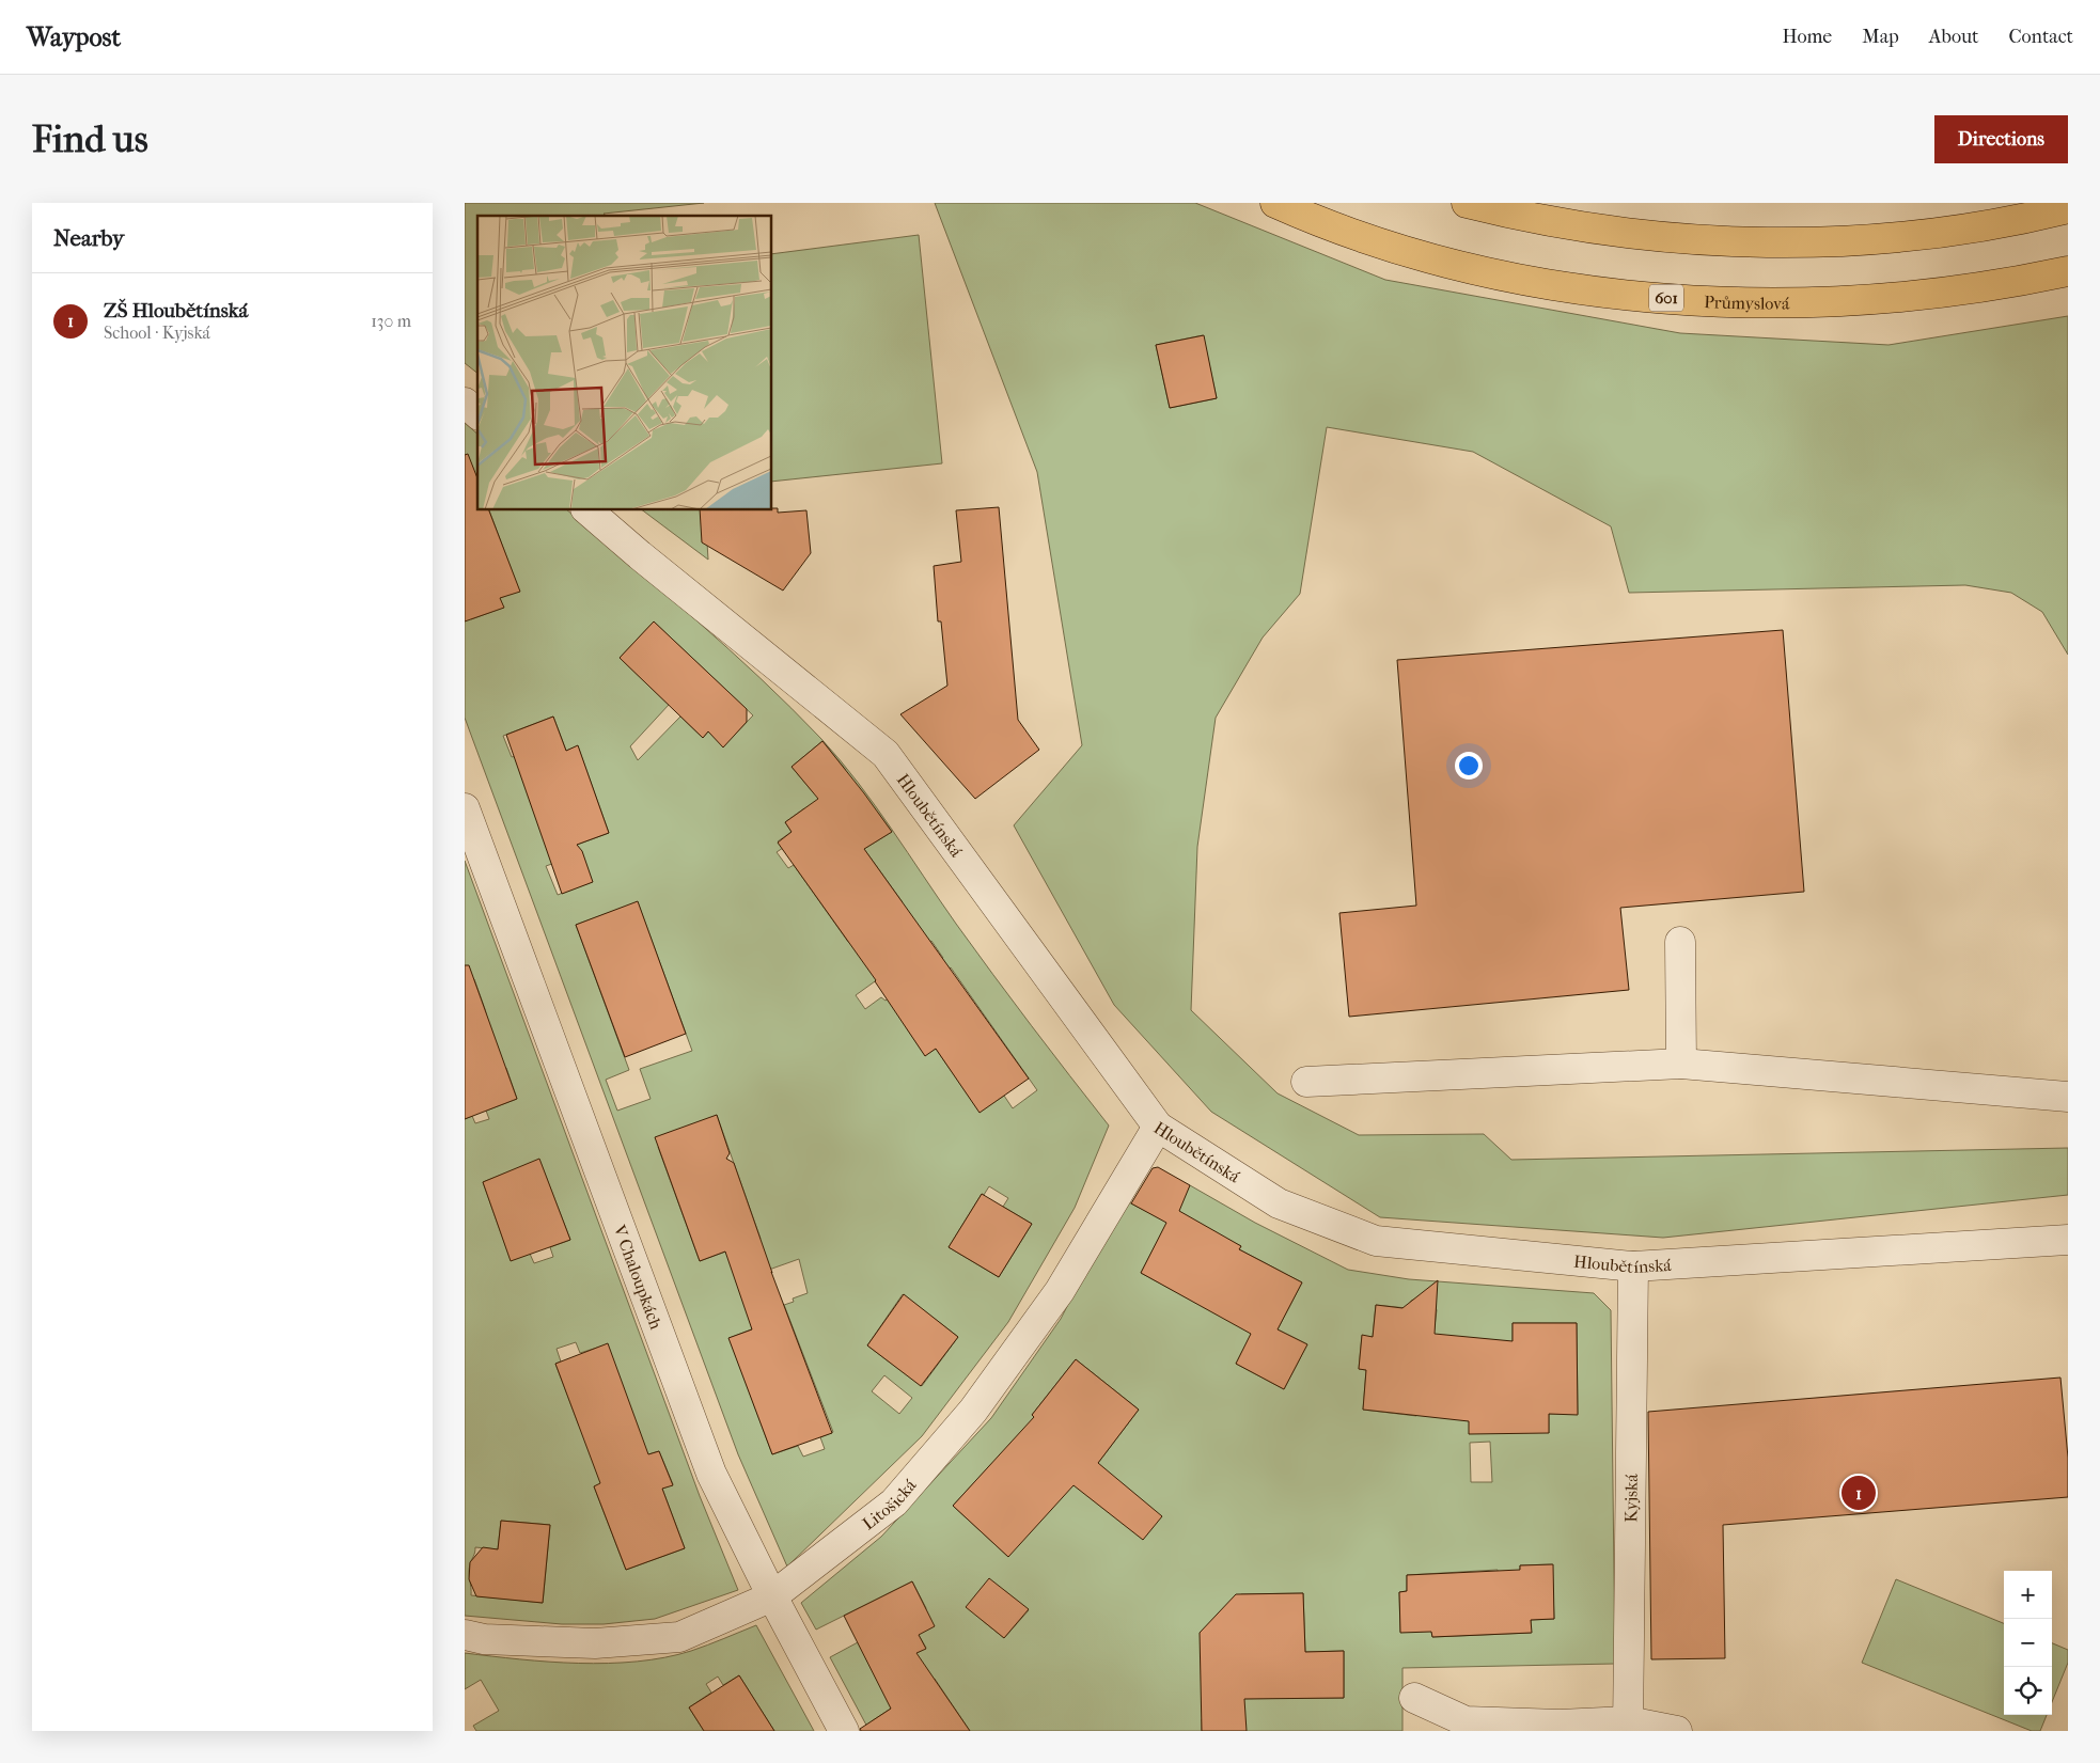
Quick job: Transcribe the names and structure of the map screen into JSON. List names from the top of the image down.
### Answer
{
  "streets": {
    "main road": ["601", "Průmyslová"],
    "street": [
      "Hloubětínská",
      "V Chaloupkách",
      "Kyjská",
      "Litošická"
    ]
  },
  "crossings": [
    ["Hloubětínská", "Kyjská"],
    ["Hloubětínská", "Litošická"],
    ["V Chaloupkách", "Litošická"]
  ],
  "page": {
    "header": "Waypost",
    "nav": [
      "Home",
      "Map",
      "About",
      "Contact"
    ],
    "buttons": "Directions",
    "title": "Find us",
    "heading": "Nearby",
    "list": [
      {
        "mark": "1",
        "name": "ZŠ Hloubětínská",
        "note": "School · Kyjská",
        "value": "130 m"
      }
    ],
    "pins": "1",
    "map_buttons": ["+", "−"]
  }
}
